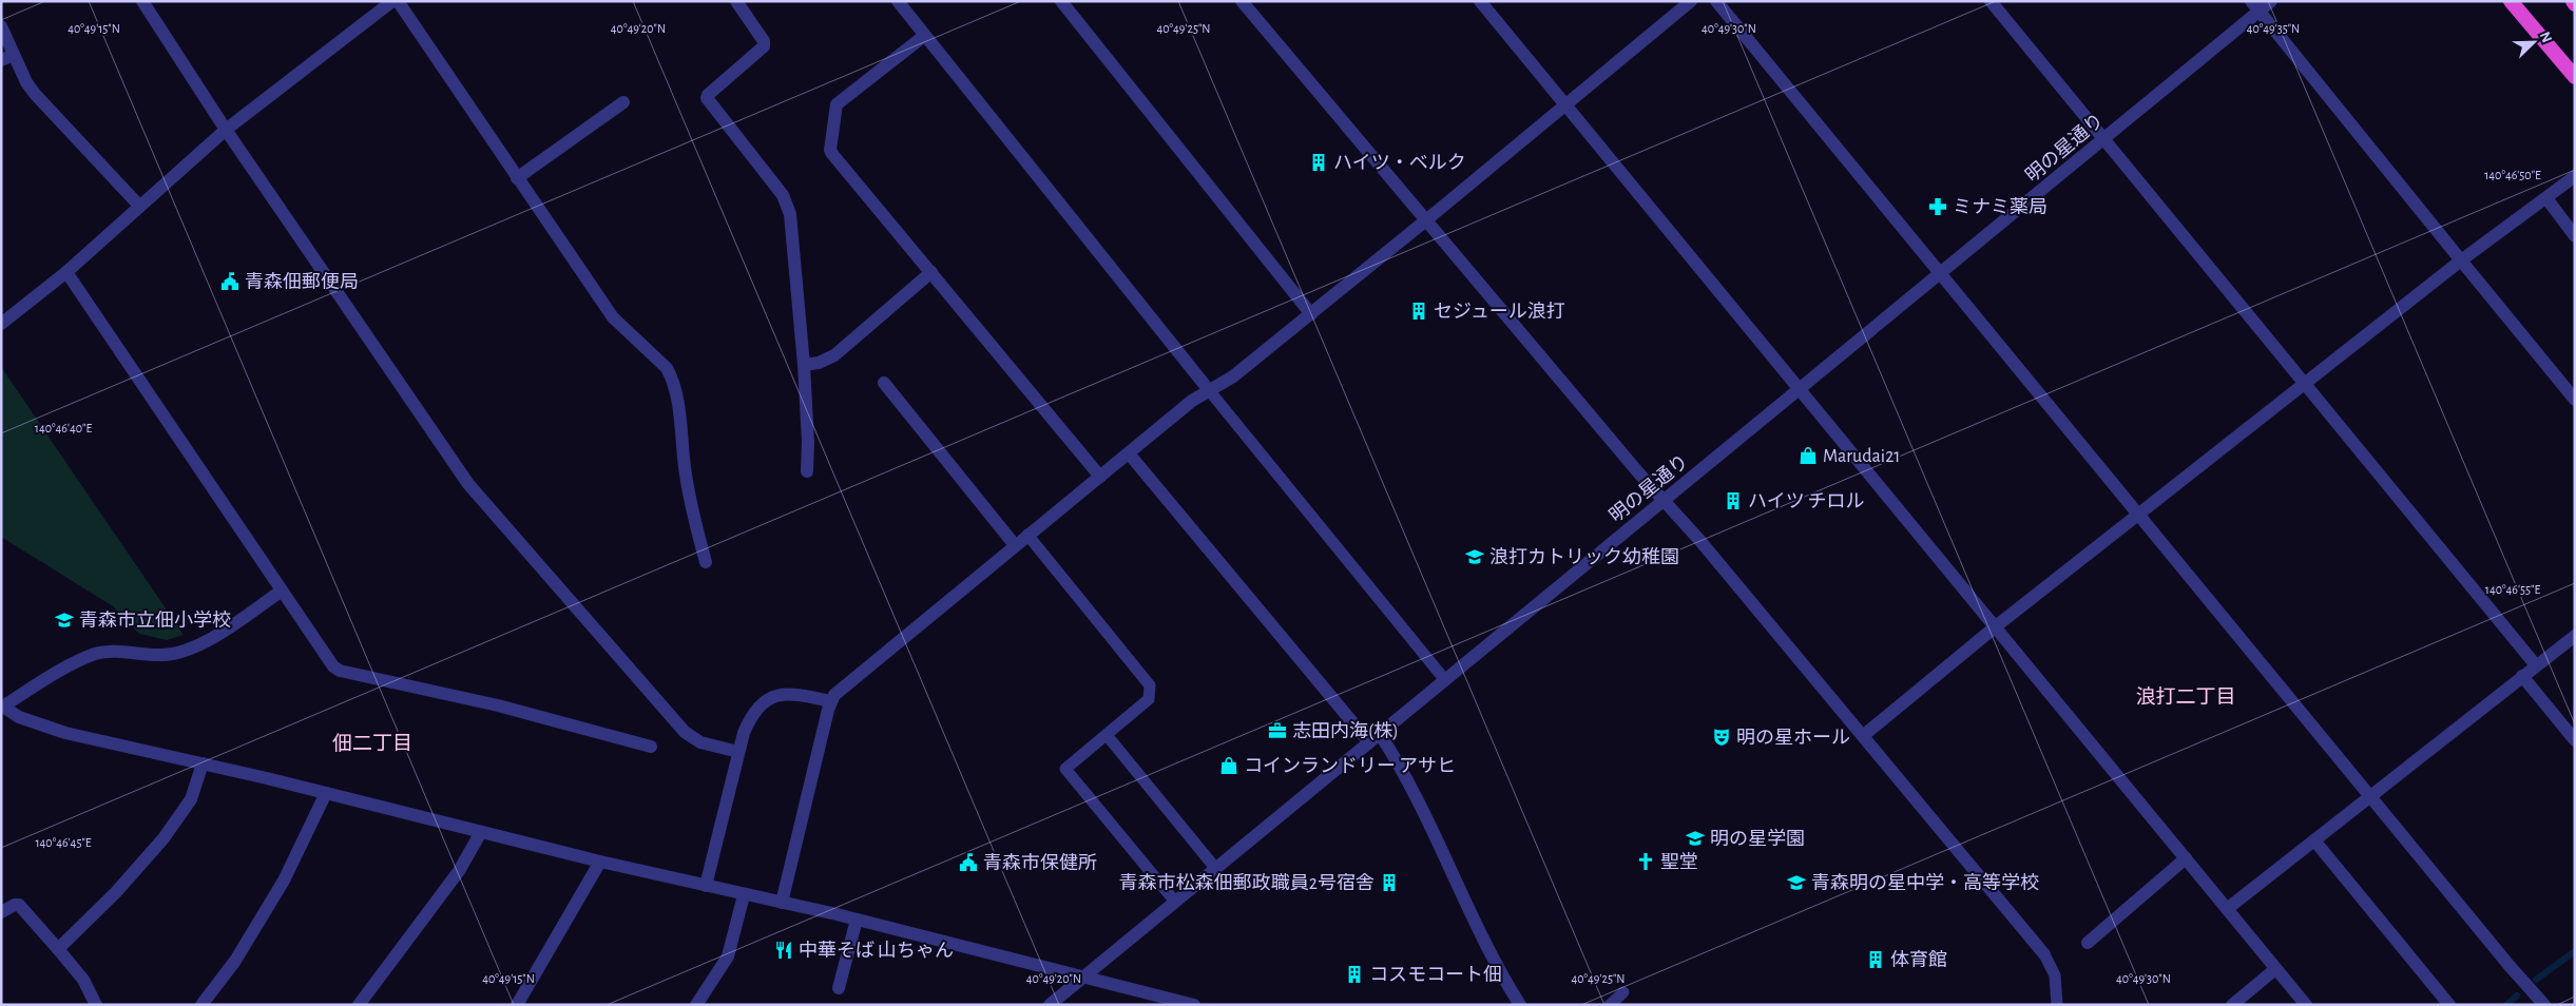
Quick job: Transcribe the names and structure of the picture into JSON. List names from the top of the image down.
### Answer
{
  "streets": {
    "street": ["明の星通り"]
  },
  "districts": ["浪打二丁目", "佃二丁目"],
  "places": {
    "building": [
      "ハイツ・ベルク",
      "セジュール浪打",
      "ハイツ チロル",
      "青森市松森佃郵政職員2号宿舎",
      "体育館",
      "コスモコート佃"
    ],
    "pharmacy": ["ミナミ薬局"],
    "public building": ["青森佃郵便局", "青森市保健所"],
    "shop": ["Marudai21", "コインランドリー アサヒ"],
    "school or university": [
      "浪打カトリック幼稚園",
      "青森市立佃小学校",
      "明の星学園",
      "青森明の星中学・高等学校"
    ],
    "office": ["志田内海(株)"],
    "theatre": ["明の星ホール"],
    "church": ["聖堂"],
    "restaurant": ["中華そば 山ちゃん"]
  },
  "north": "top right",
  "coordinates": [
    "40°49'15\"N",
    "40°49'20\"N",
    "40°49'25\"N",
    "40°49'30\"N",
    "40°49'35\"N",
    "140°46'50\"E",
    "140°46'40\"E",
    "140°46'55\"E",
    "140°46'45\"E"
  ]
}
